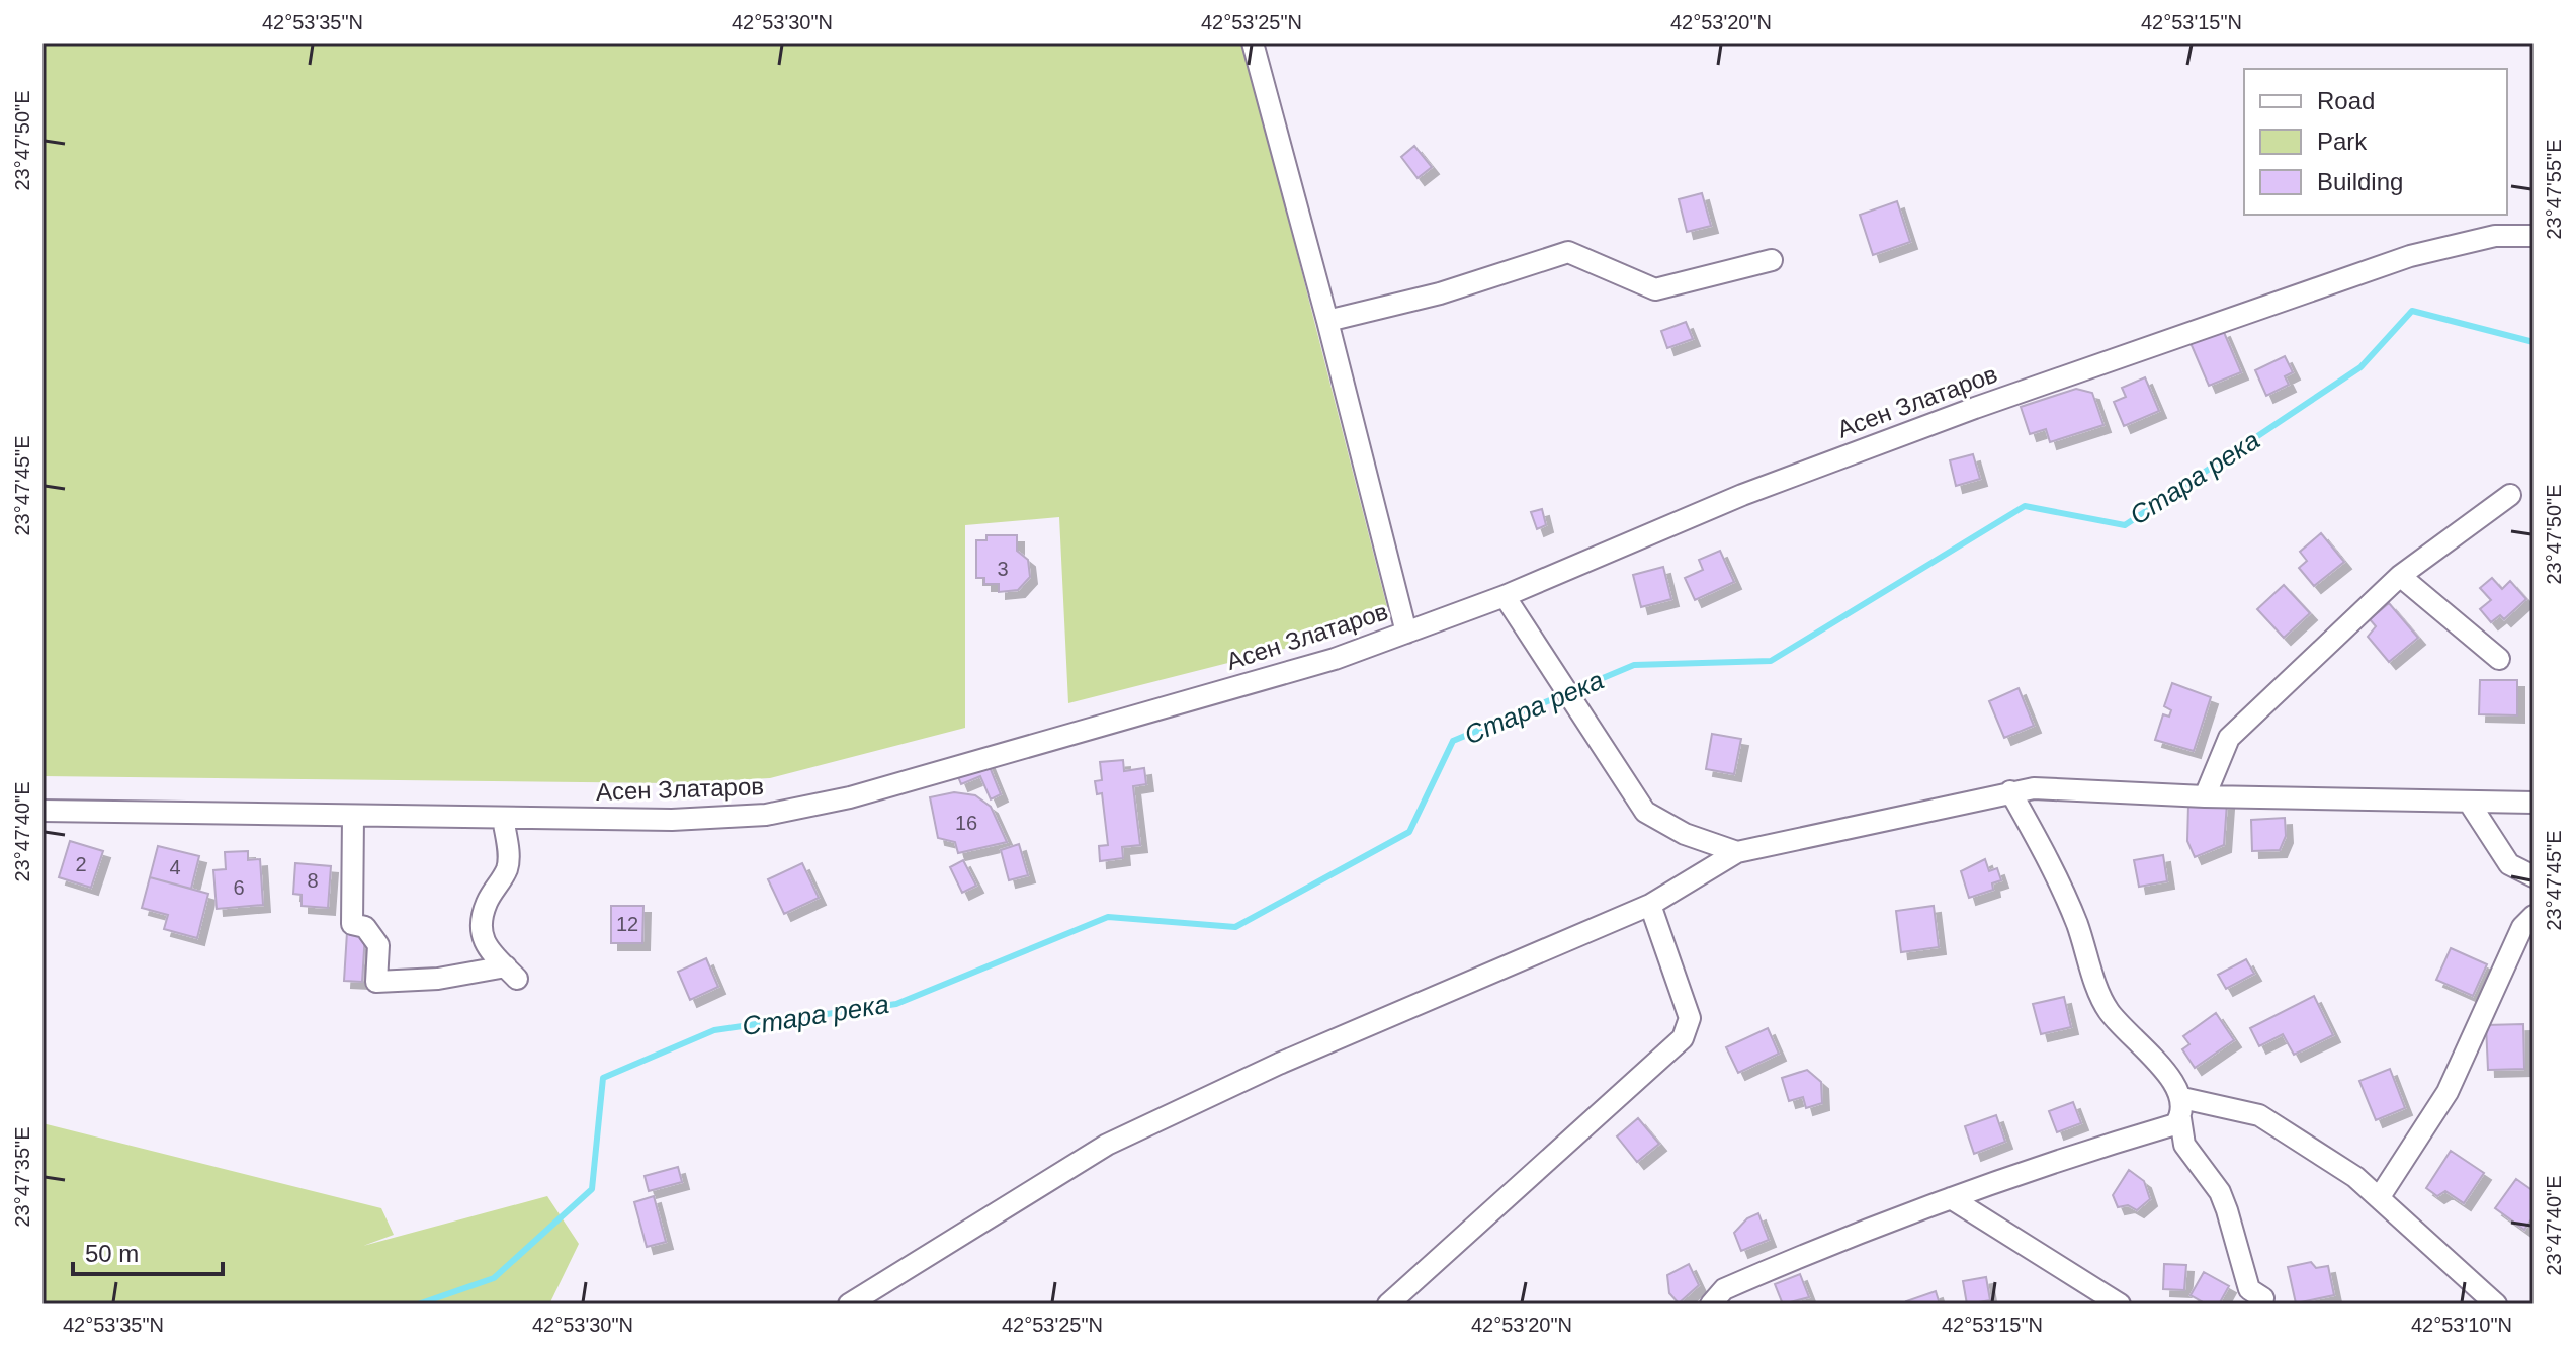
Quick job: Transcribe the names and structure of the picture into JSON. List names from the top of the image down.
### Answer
{
  "streets": {
    "street": ["Асен Златаров"]
  },
  "water": ["Стара река"],
  "house_numbers": [
    "3",
    "16",
    "2",
    "4",
    "8",
    "6",
    "12"
  ],
  "legend": ["Road", "Park", "Building"],
  "scale_bar": "50 m",
  "coordinates": [
    "42°53'35\"N",
    "42°53'30\"N",
    "42°53'25\"N",
    "42°53'20\"N",
    "42°53'15\"N",
    "23°47'50\"E",
    "23°47'55\"E",
    "23°47'45\"E",
    "23°47'40\"E",
    "23°47'35\"E",
    "42°53'10\"N"
  ]
}
